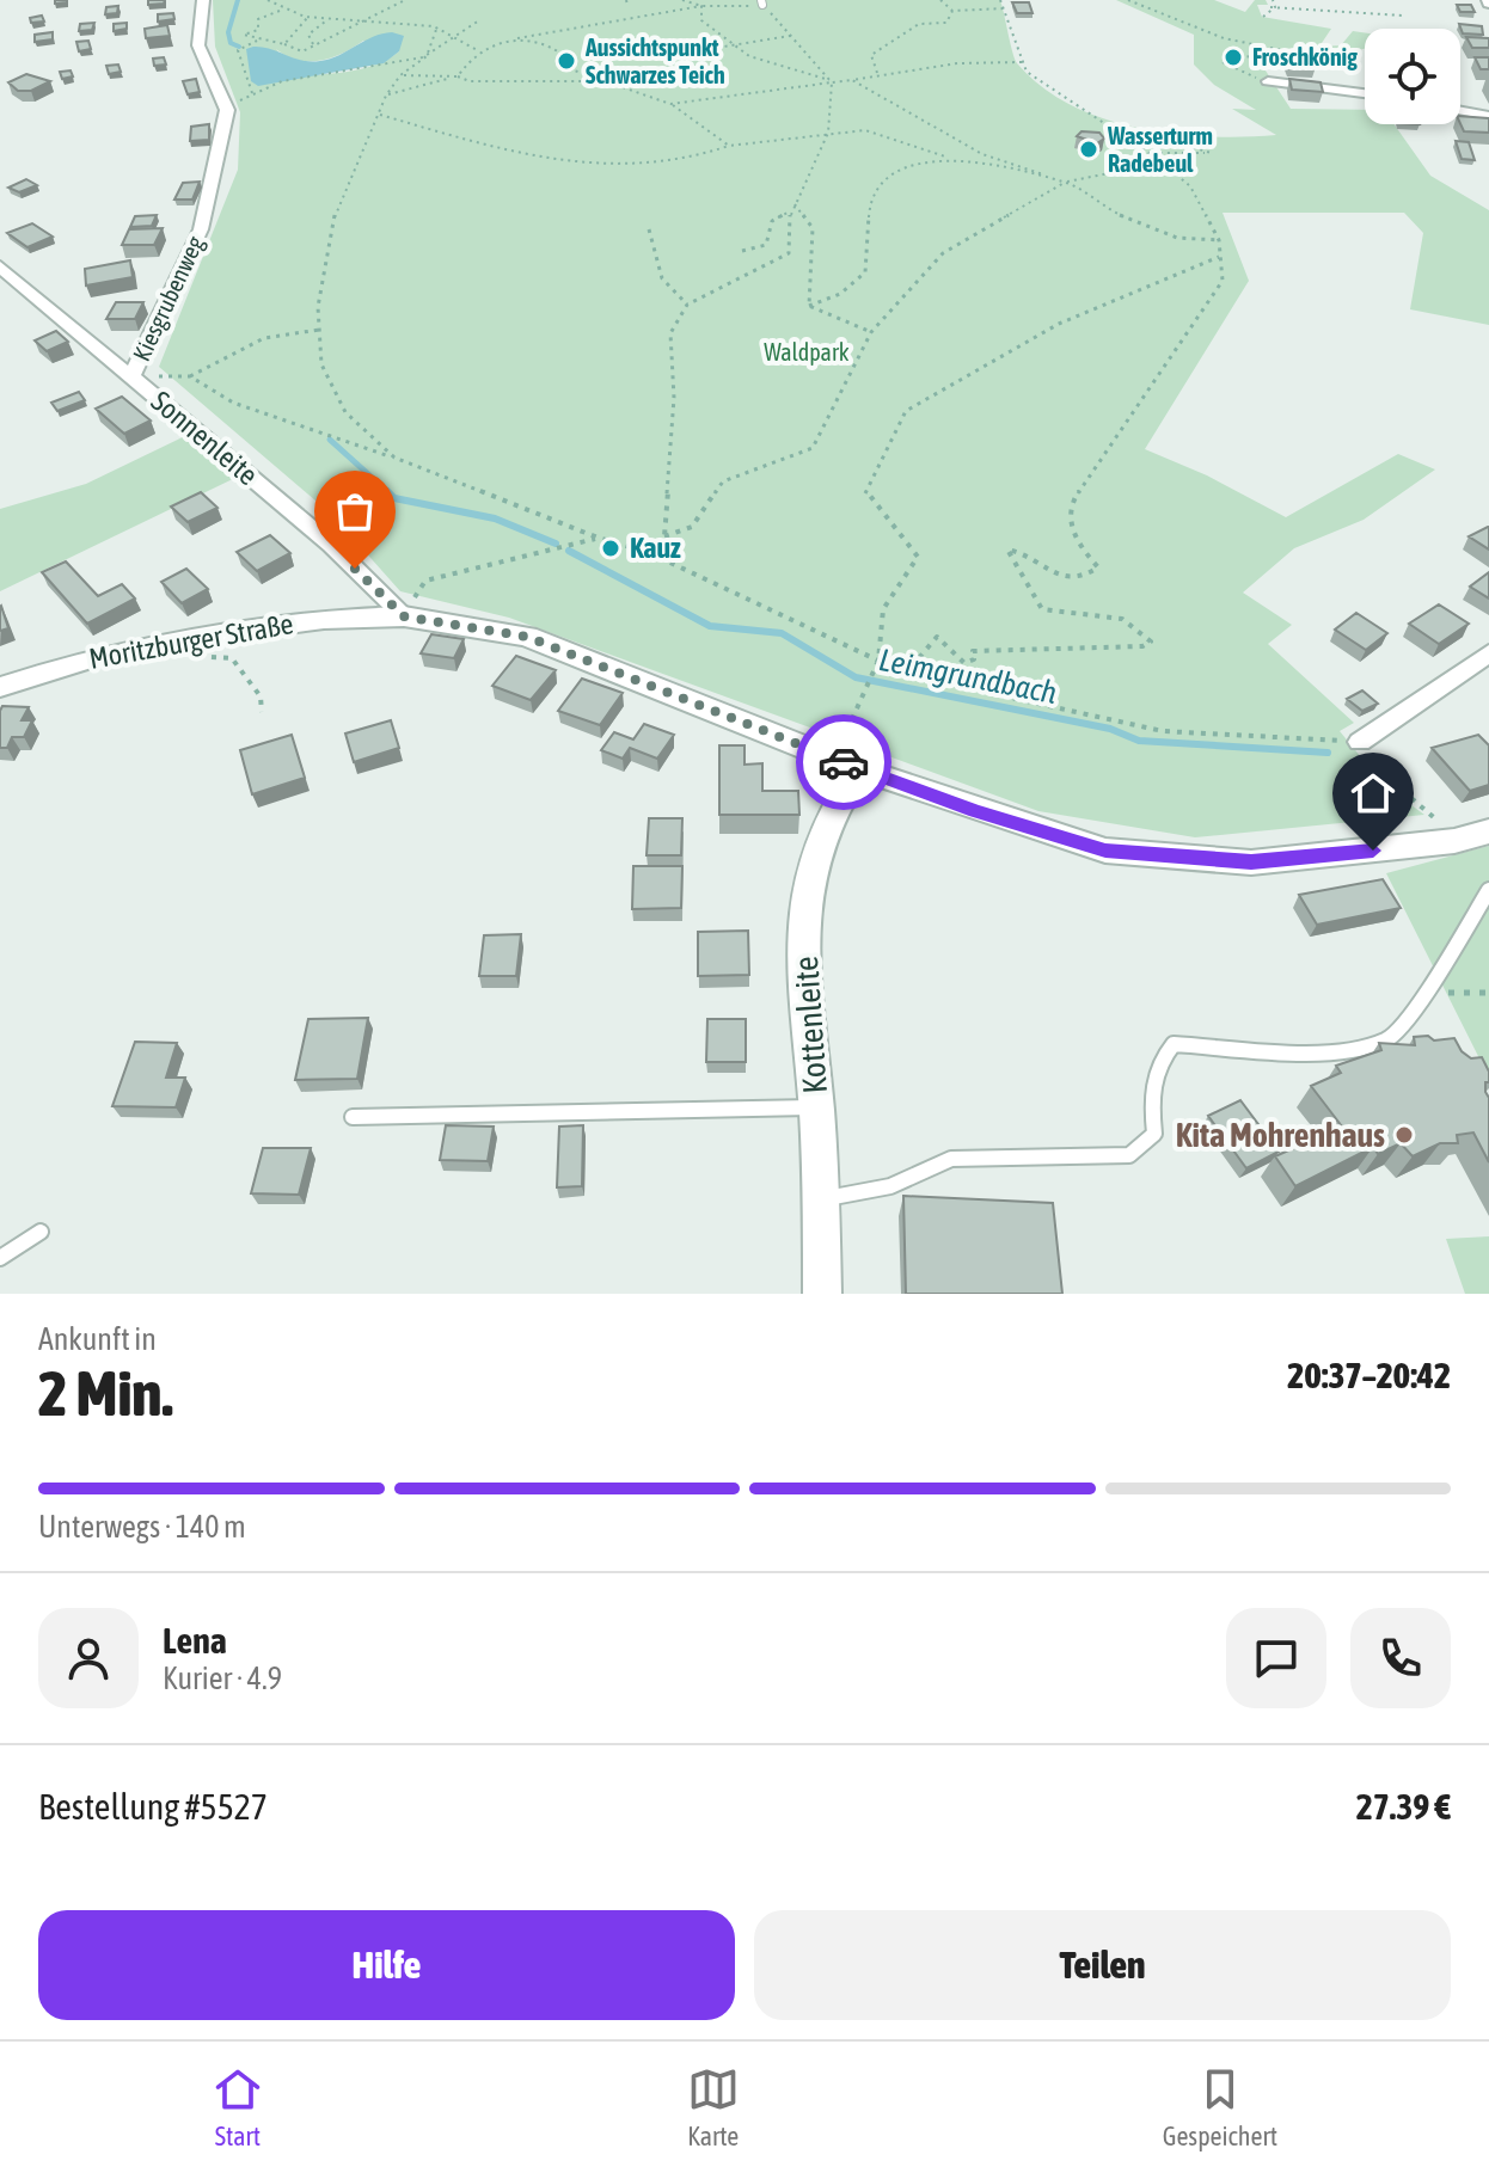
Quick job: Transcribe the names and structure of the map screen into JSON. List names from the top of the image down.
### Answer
{
  "streets": {
    "street": [
      "Kiesgrubenweg",
      "Sonnenleite",
      "Moritzburger Straße",
      "Kottenleite"
    ]
  },
  "crossings": [
    ["Kiesgrubenweg", "Sonnenleite"],
    ["Sonnenleite", "Moritzburger Straße"],
    ["Moritzburger Straße", "Kottenleite"]
  ],
  "water": ["Leimgrundbach"],
  "parks": ["Waldpark"],
  "places": [
    "Froschkönig",
    "Aussichtspunkt Schwarzes Teich",
    "Wasserturm Radebeul",
    "Kauz",
    "Kita Mohrenhaus"
  ],
  "page": {
    "heading": ["2 Min.", "Ankunft in", "20:37–20:42"],
    "panel": [
      "Lena",
      "Kurier · 4.9",
      "Bestellung #5527",
      "27.39 €"
    ],
    "bar": "Unterwegs · 140 m",
    "buttons": ["Hilfe", "Teilen"],
    "tabs": ["Start", "Karte", "Gespeichert"]
  }
}
